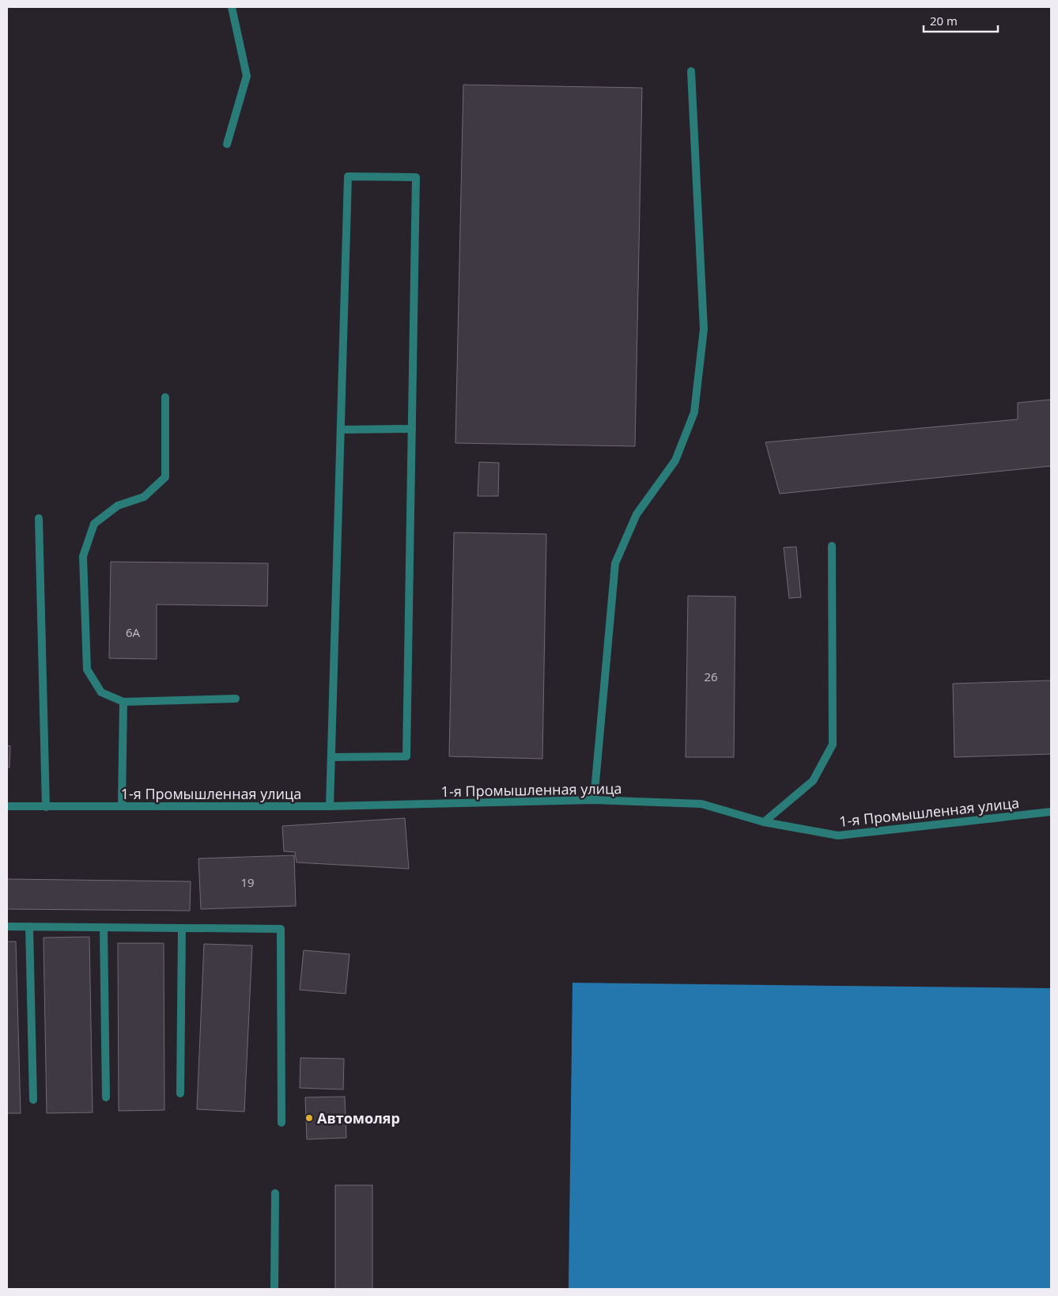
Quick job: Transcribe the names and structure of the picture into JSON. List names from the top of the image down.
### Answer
{
  "streets": {
    "street": ["1-я Промышленная улица"]
  },
  "places": ["Автомоляр"],
  "house_numbers": ["6А", "26", "19"],
  "scale_bar": "20 m"
}
